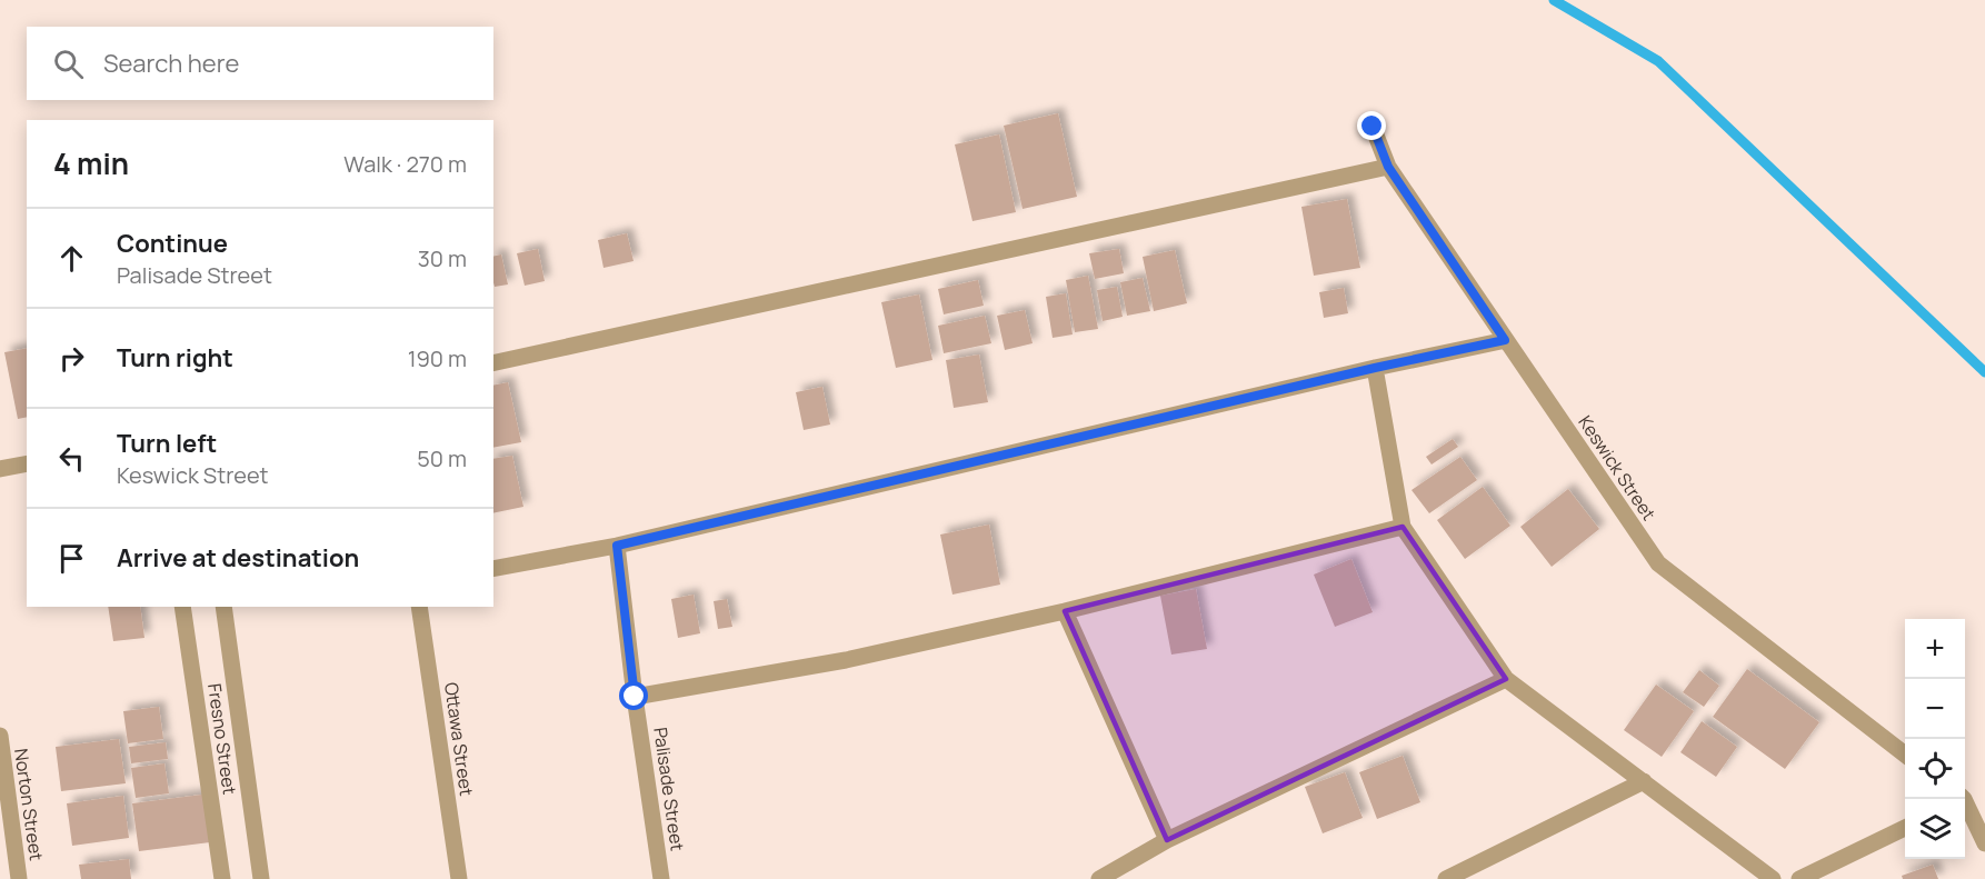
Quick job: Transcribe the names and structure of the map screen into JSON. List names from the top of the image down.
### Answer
{
  "streets": {
    "street": [
      "Keswick Street",
      "Fresno Street",
      "Ottawa Street",
      "Palisade Street",
      "Norton Street"
    ]
  },
  "page": {
    "search": "Search here",
    "heading": ["4 min", "Walk · 270 m"],
    "list": [
      ["Continue", "Palisade Street", "30 m"],
      ["Turn right", "190 m"],
      ["Turn left", "Keswick Street", "50 m"],
      "Arrive at destination"
    ],
    "map_buttons": ["+", "−"]
  }
}
